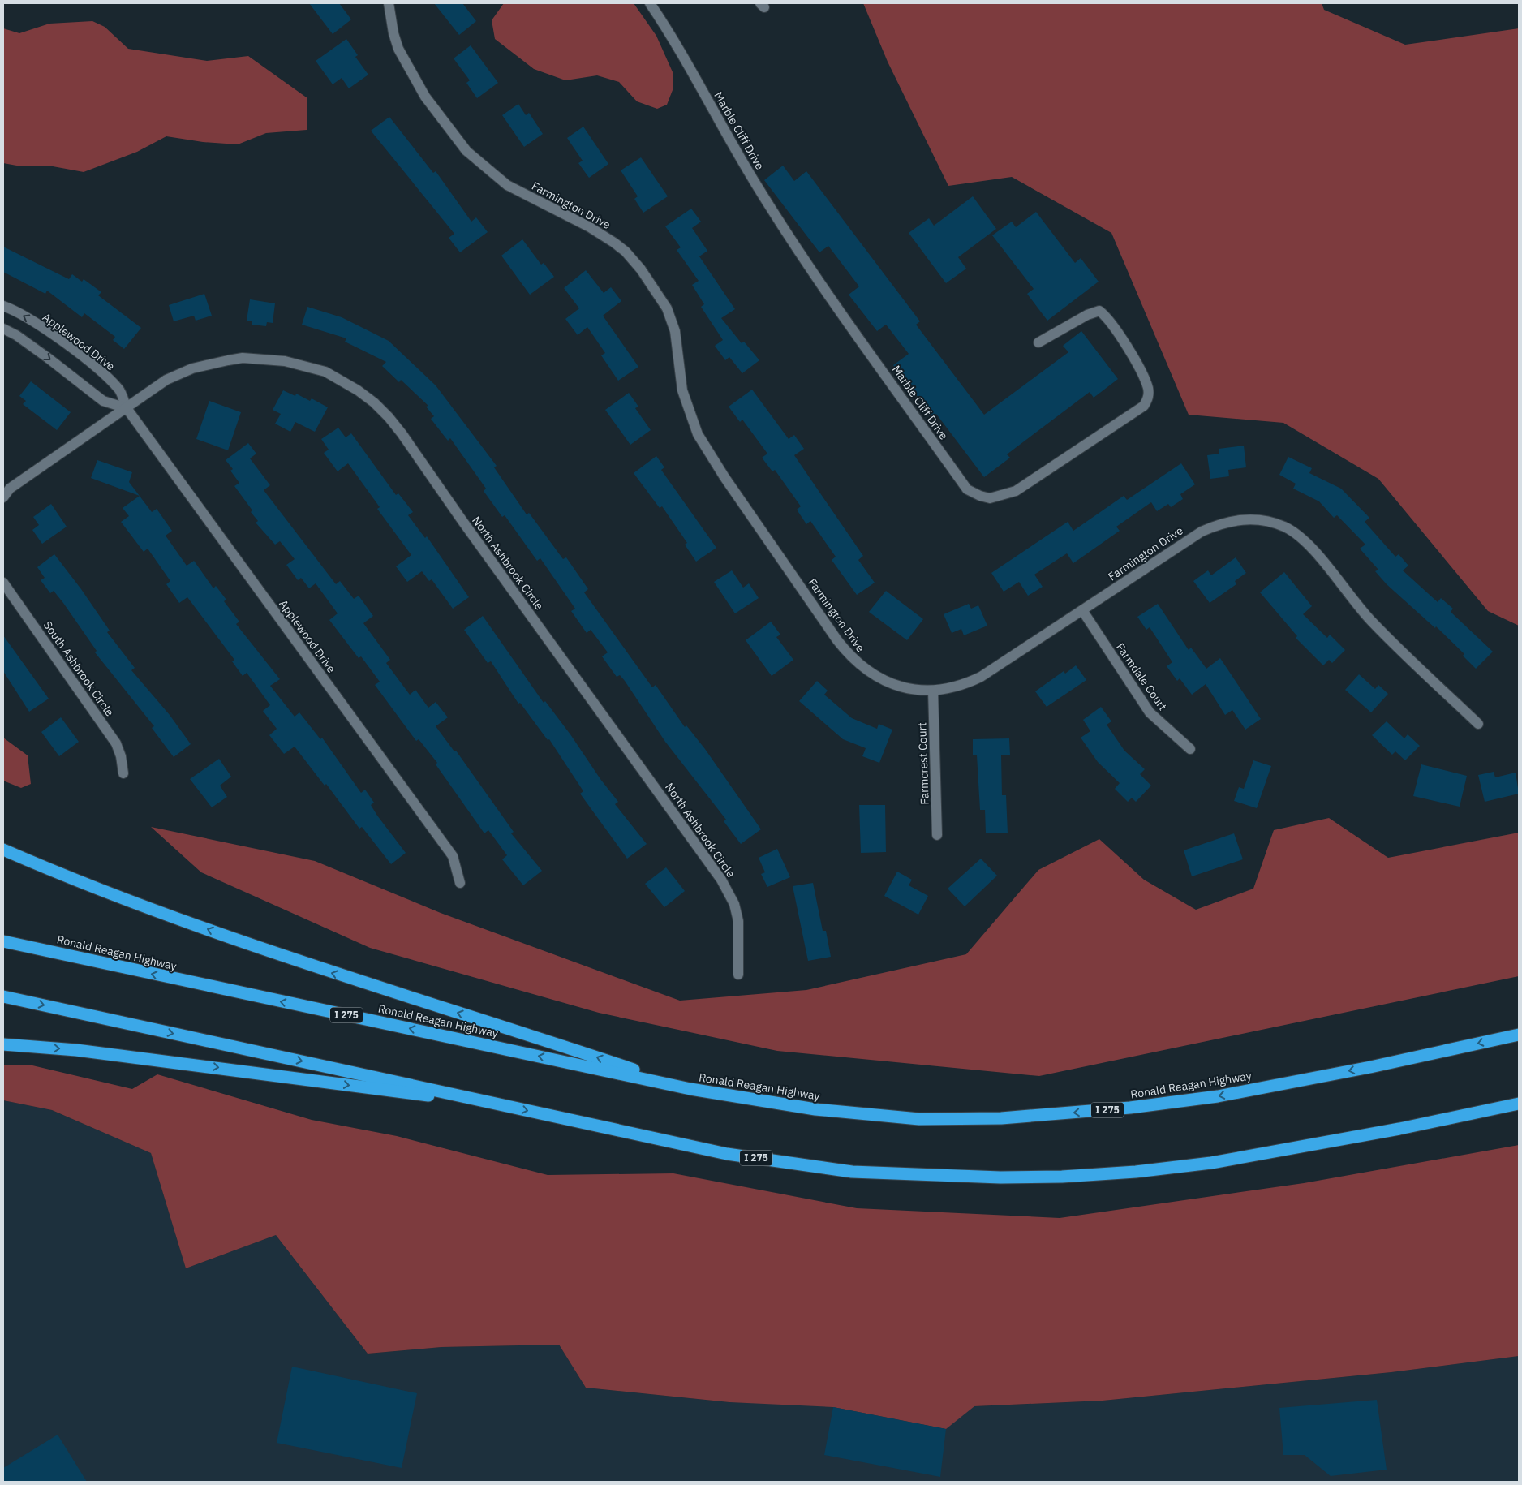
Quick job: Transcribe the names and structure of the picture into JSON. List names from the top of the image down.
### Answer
{
  "streets": {
    "highway": ["Ronald Reagan Highway", "I 275"],
    "street": [
      "Marble Cliff Drive",
      "Farmington Drive",
      "Applewood Drive",
      "North Ashbrook Circle",
      "South Ashbrook Circle",
      "Farmdale Court",
      "Farmcrest Court"
    ]
  },
  "crossings": [
    ["Farmington Drive", "Farmdale Court"],
    ["Farmington Drive", "Farmcrest Court"],
    ["Applewood Drive", "North Ashbrook Circle"]
  ]
}
